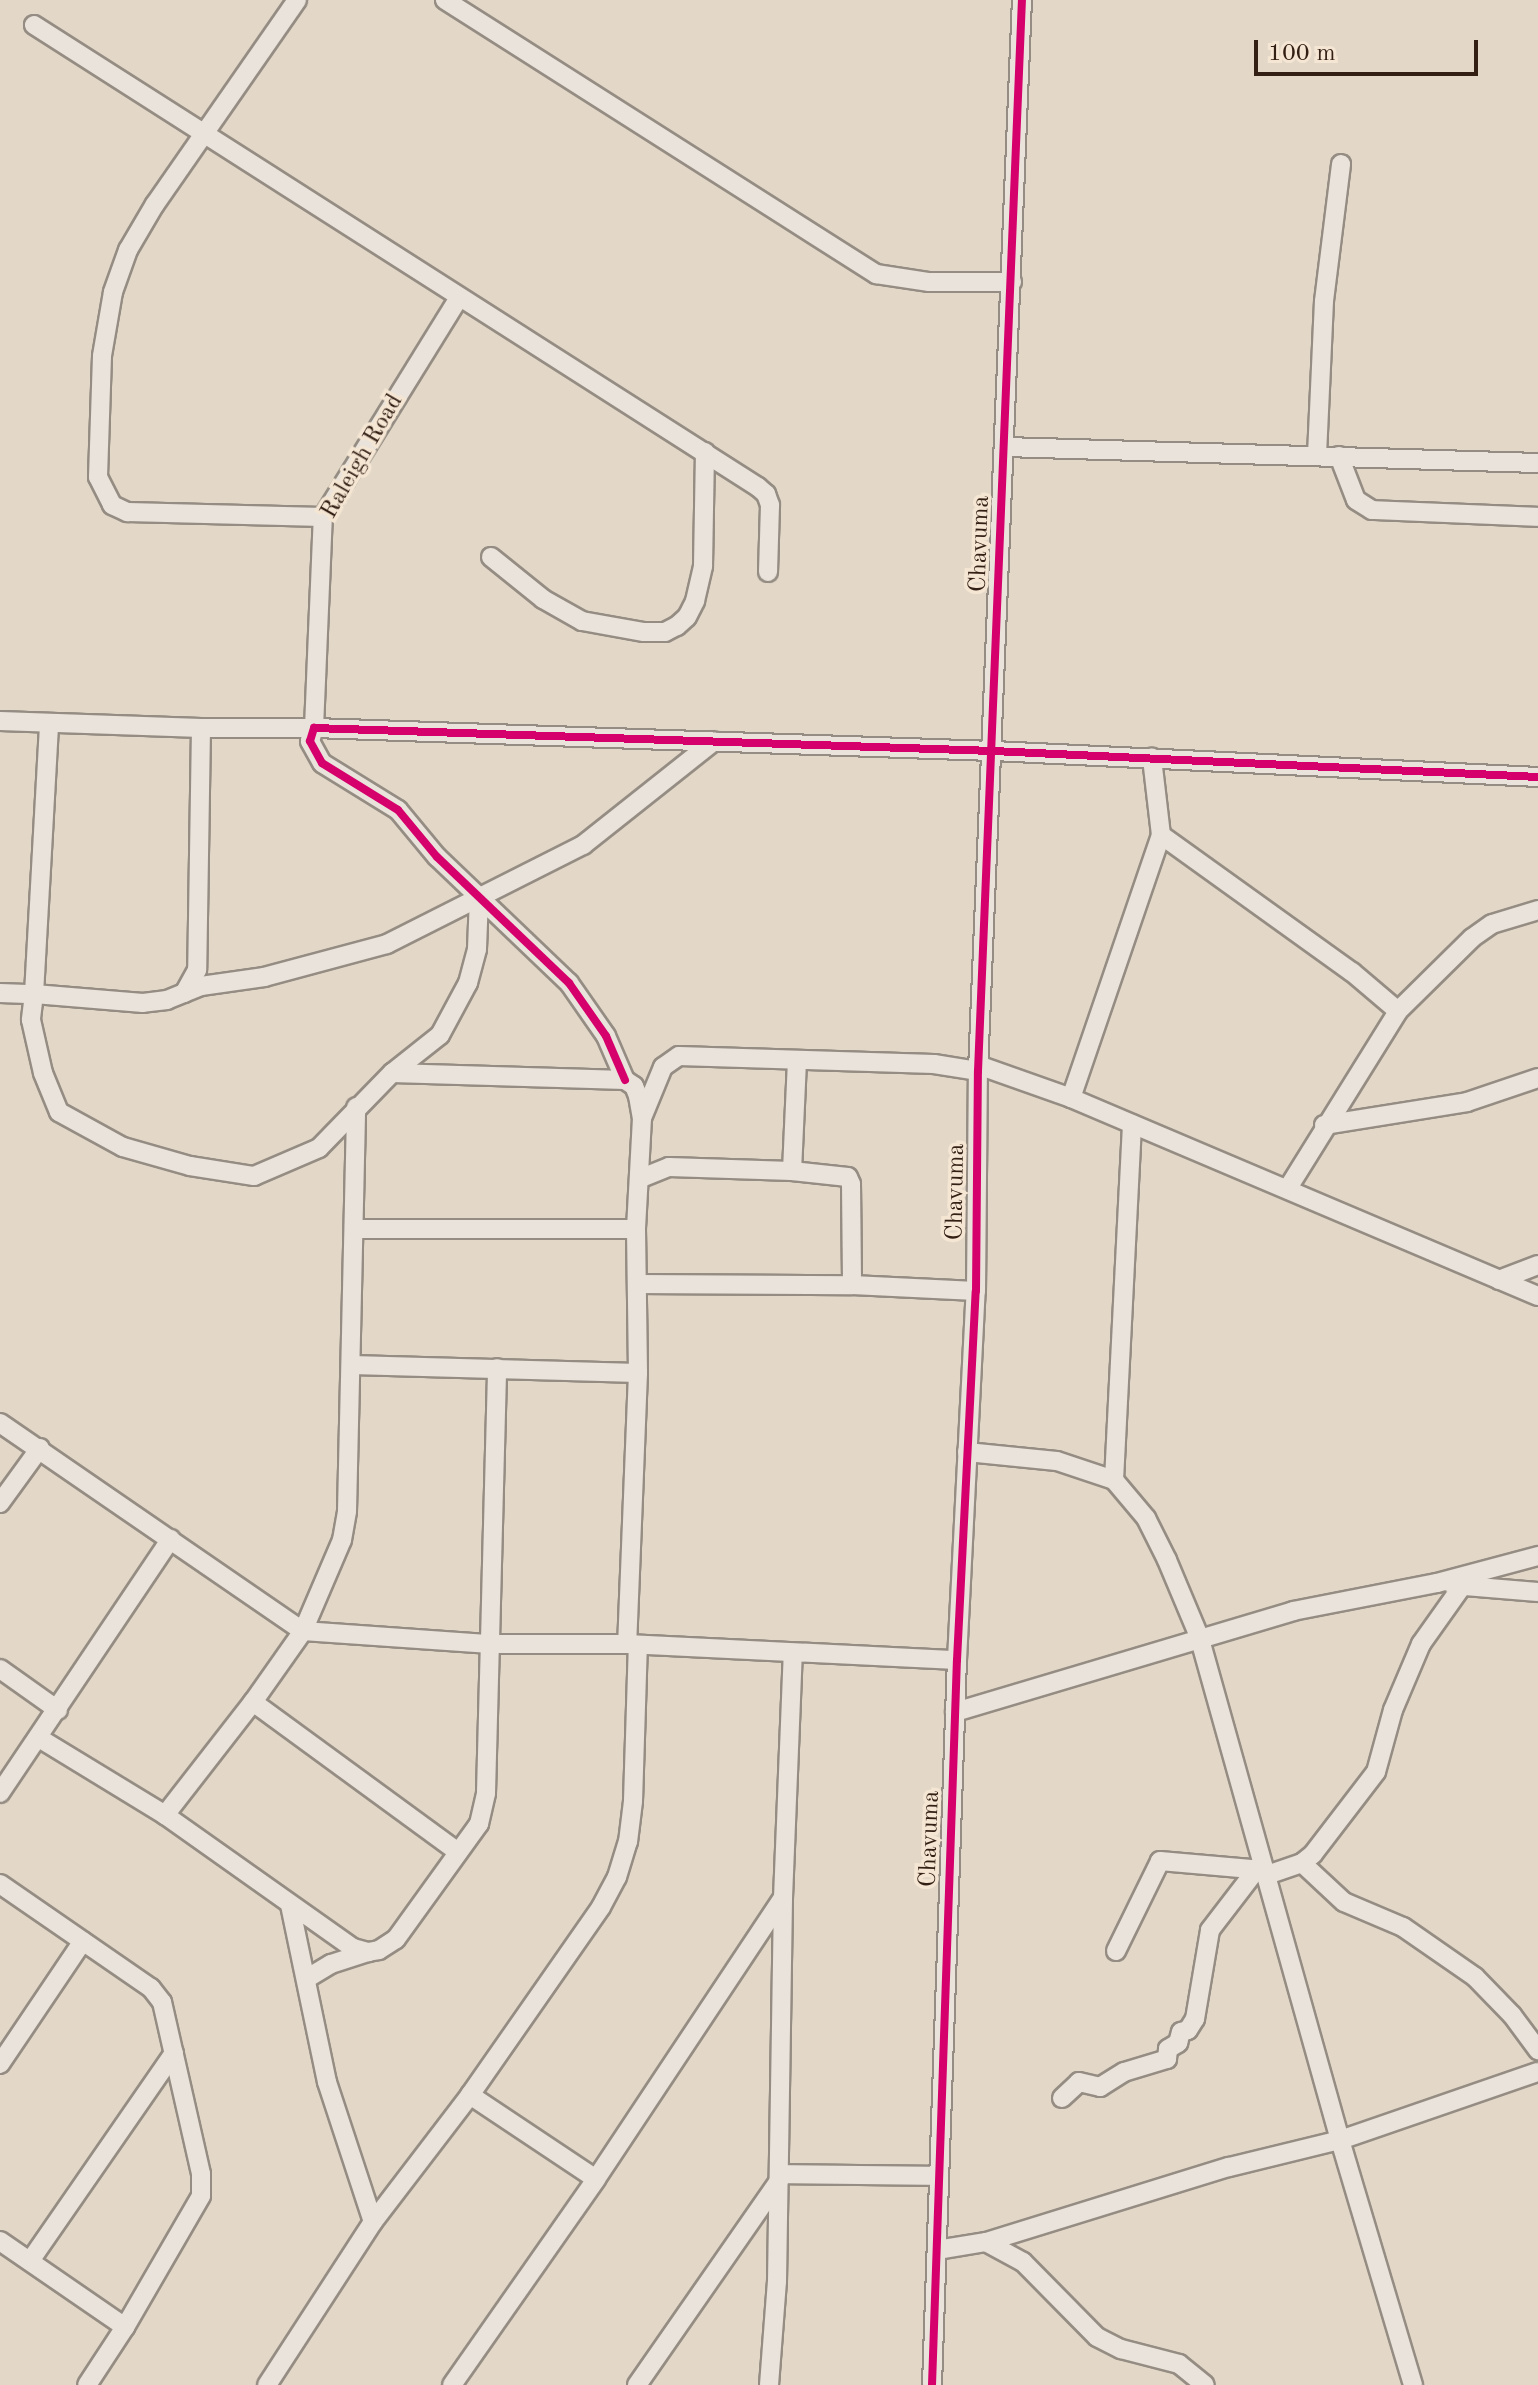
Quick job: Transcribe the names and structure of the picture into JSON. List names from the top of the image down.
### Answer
{
  "streets": {
    "street": ["Raleigh Road", "Chavuma"]
  },
  "scale_bar": "100 m"
}
